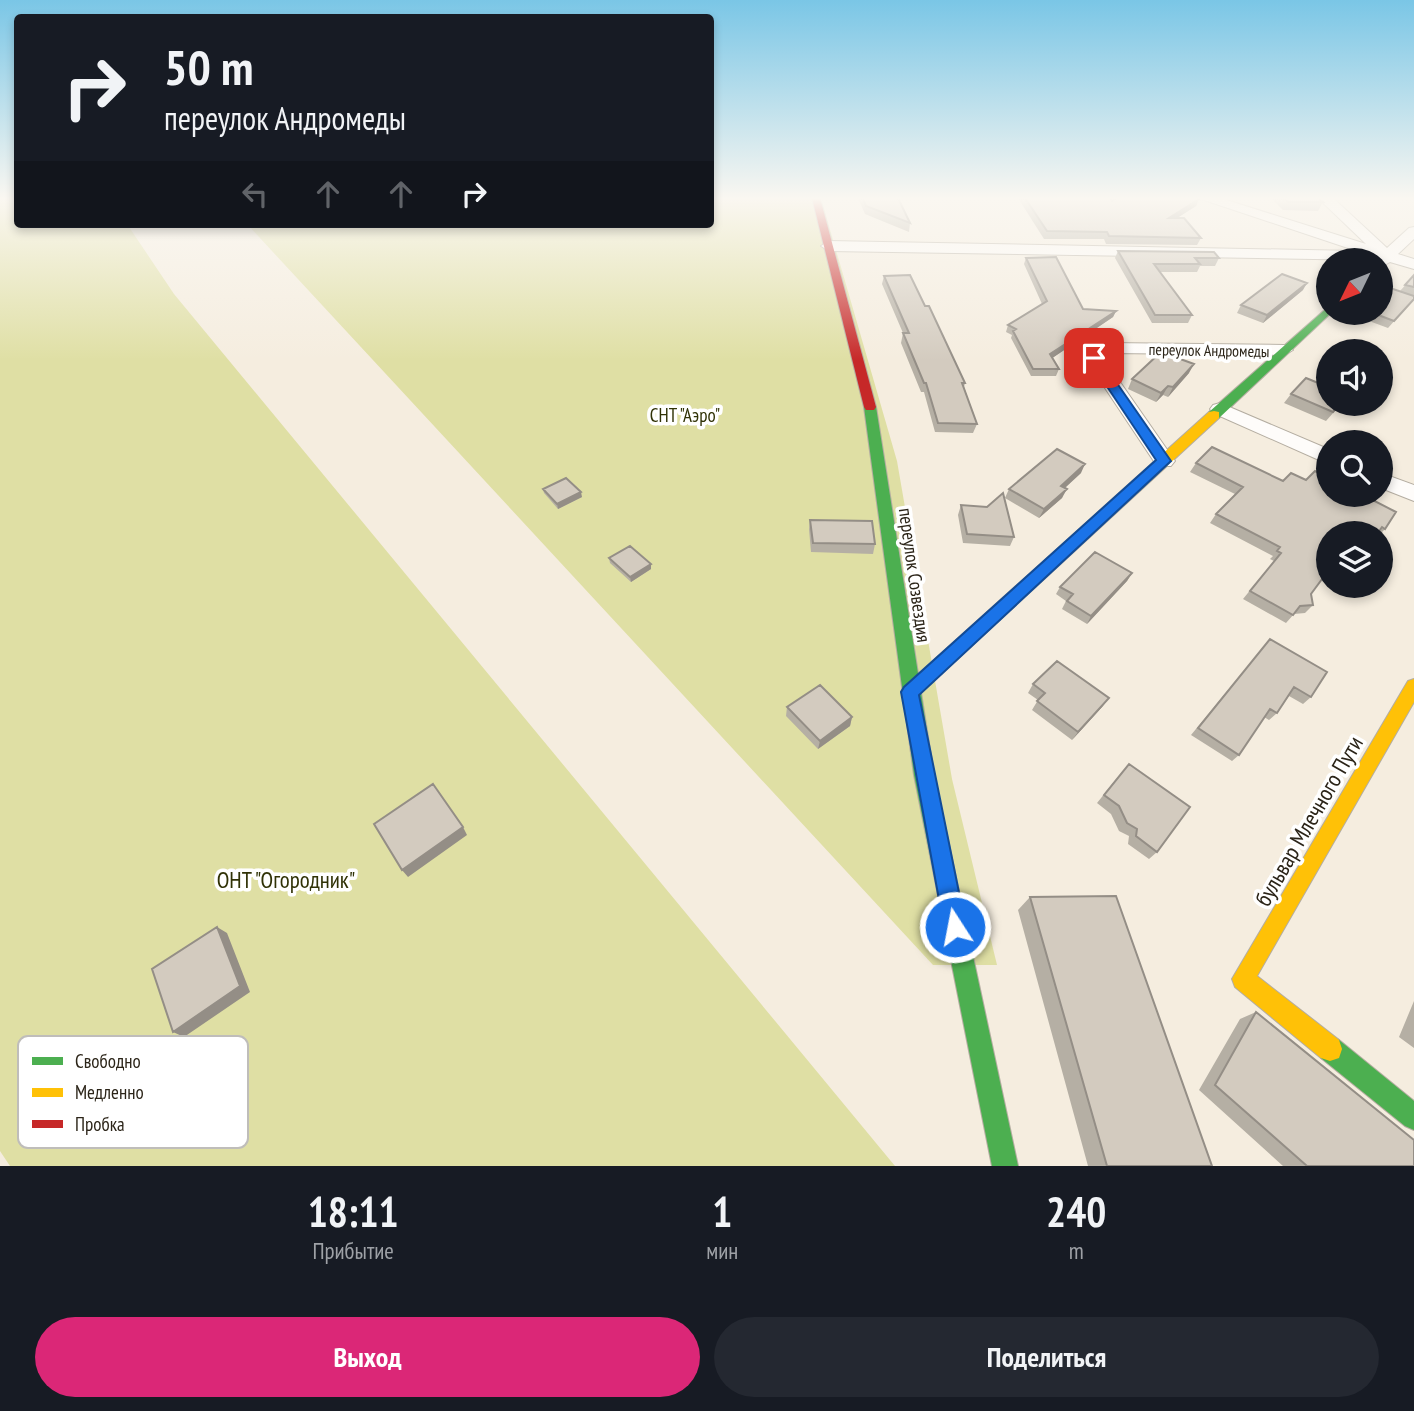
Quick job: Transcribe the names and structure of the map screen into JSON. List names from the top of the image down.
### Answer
{
  "streets": {
    "street": ["переулок Андромеды", "переулок Созвездия", "бульвар Млечного Пути"]
  },
  "crossings": [
    ["переулок Андромеды", "переулок Созвездия"]
  ],
  "parks": ["СНТ \"Аэро\"", "ОНТ \"Огородник\""],
  "legend": ["Свободно", "Медленно", "Пробка"],
  "north": "bottom left",
  "page": {
    "turn": ["50 m", "переулок Андромеды"],
    "eta": [
      "18:11",
      "Прибытие",
      "1",
      "мин",
      "240",
      "m"
    ],
    "buttons": ["Выход", "Поделиться"]
  }
}
